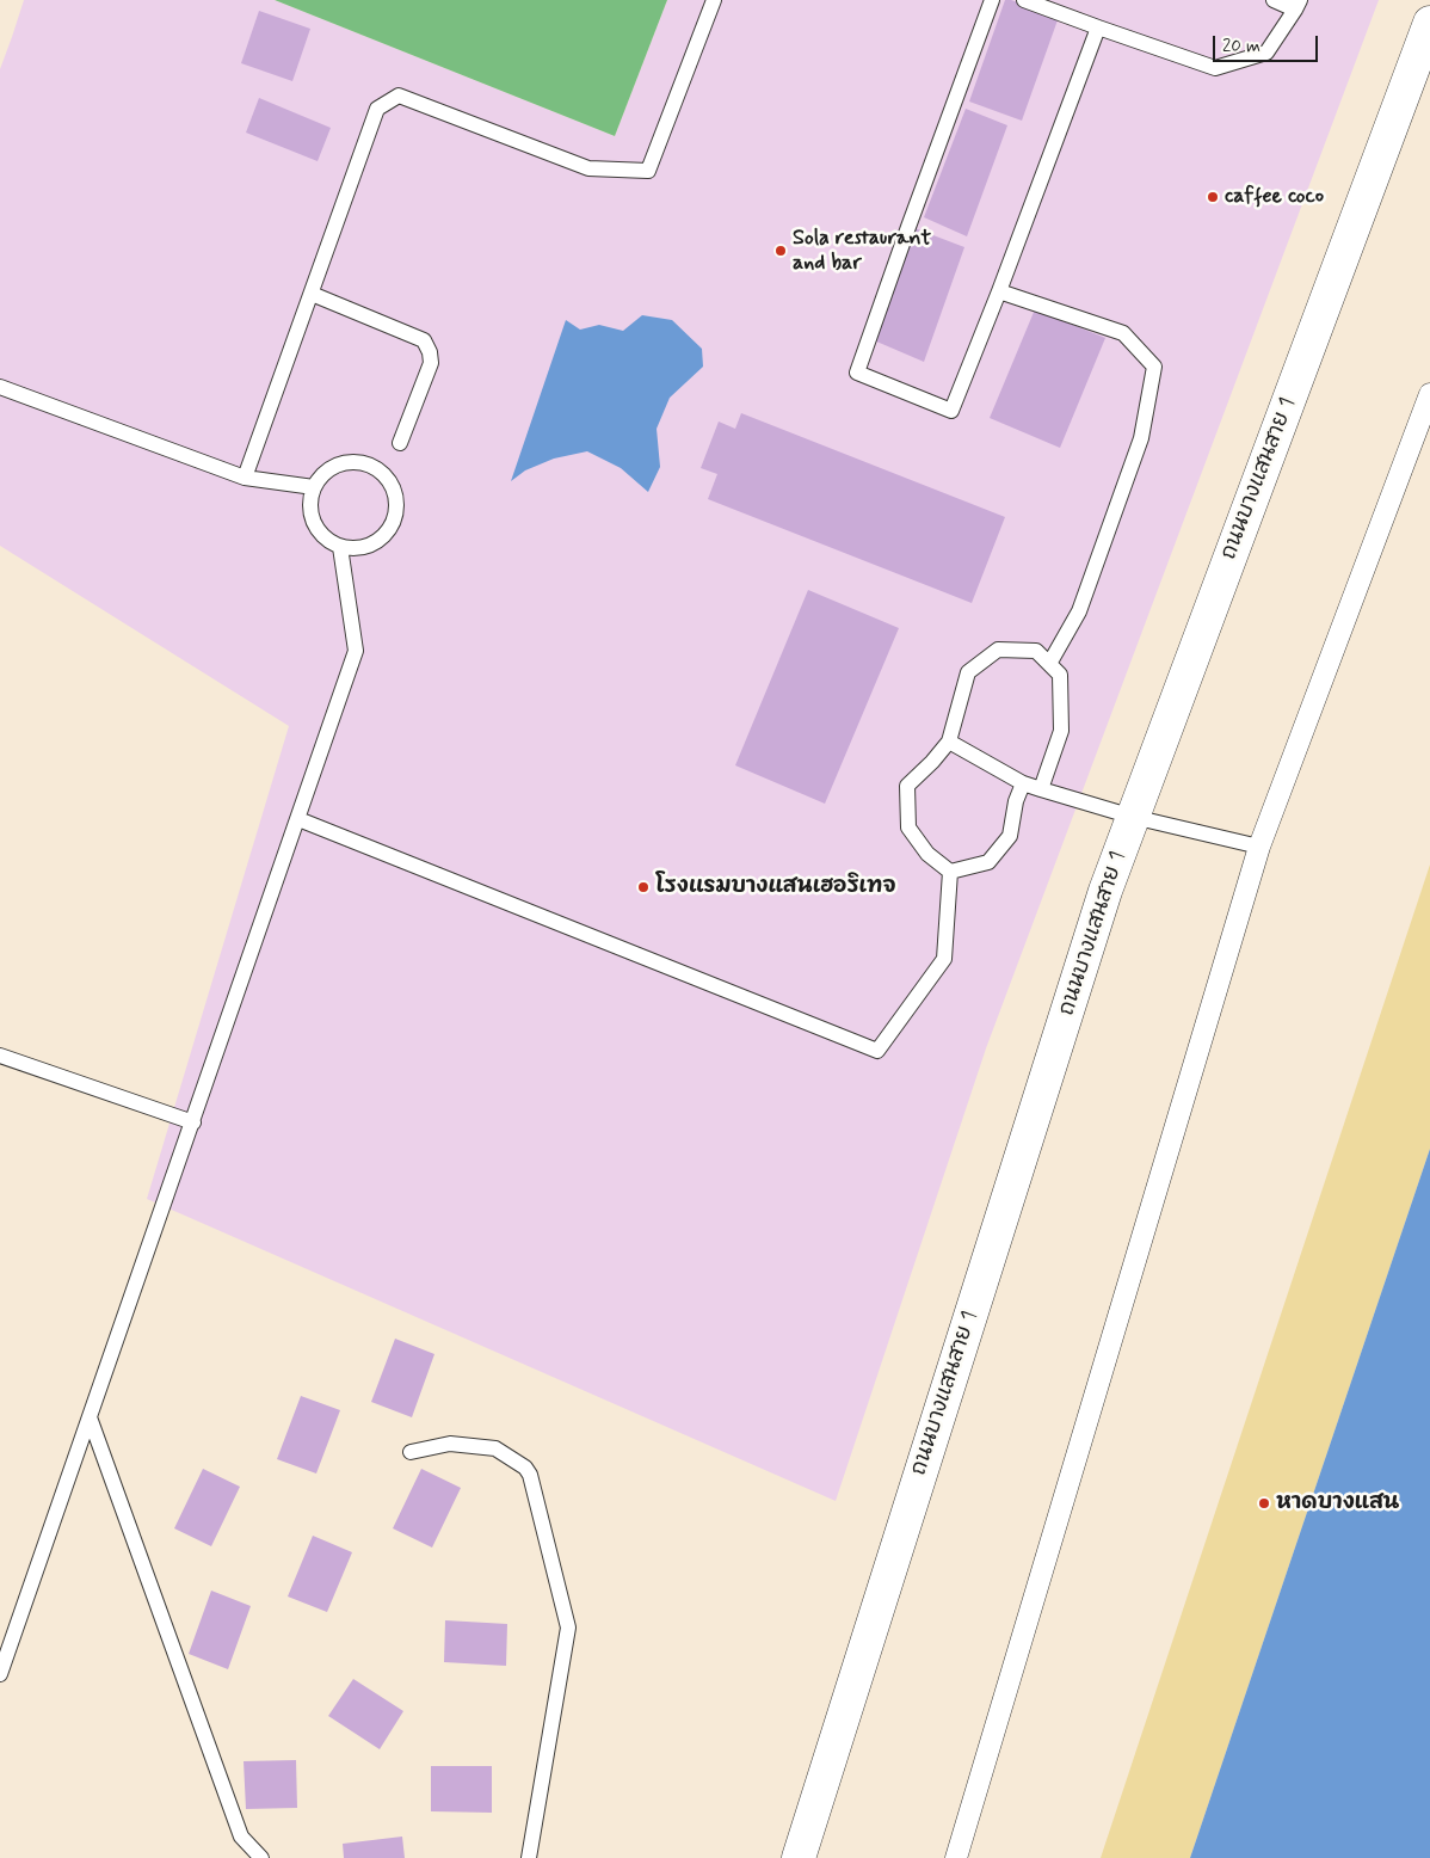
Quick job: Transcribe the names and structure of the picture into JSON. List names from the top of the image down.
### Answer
{
  "streets": {
    "street": ["ถนนบางแสนสาย 1"]
  },
  "places": [
    "caffee coco",
    "Sola restaurant and bar",
    "โรงแรมบางแสนเฮอริเทจ",
    "หาดบางแสน"
  ],
  "scale_bar": "20 m"
}
